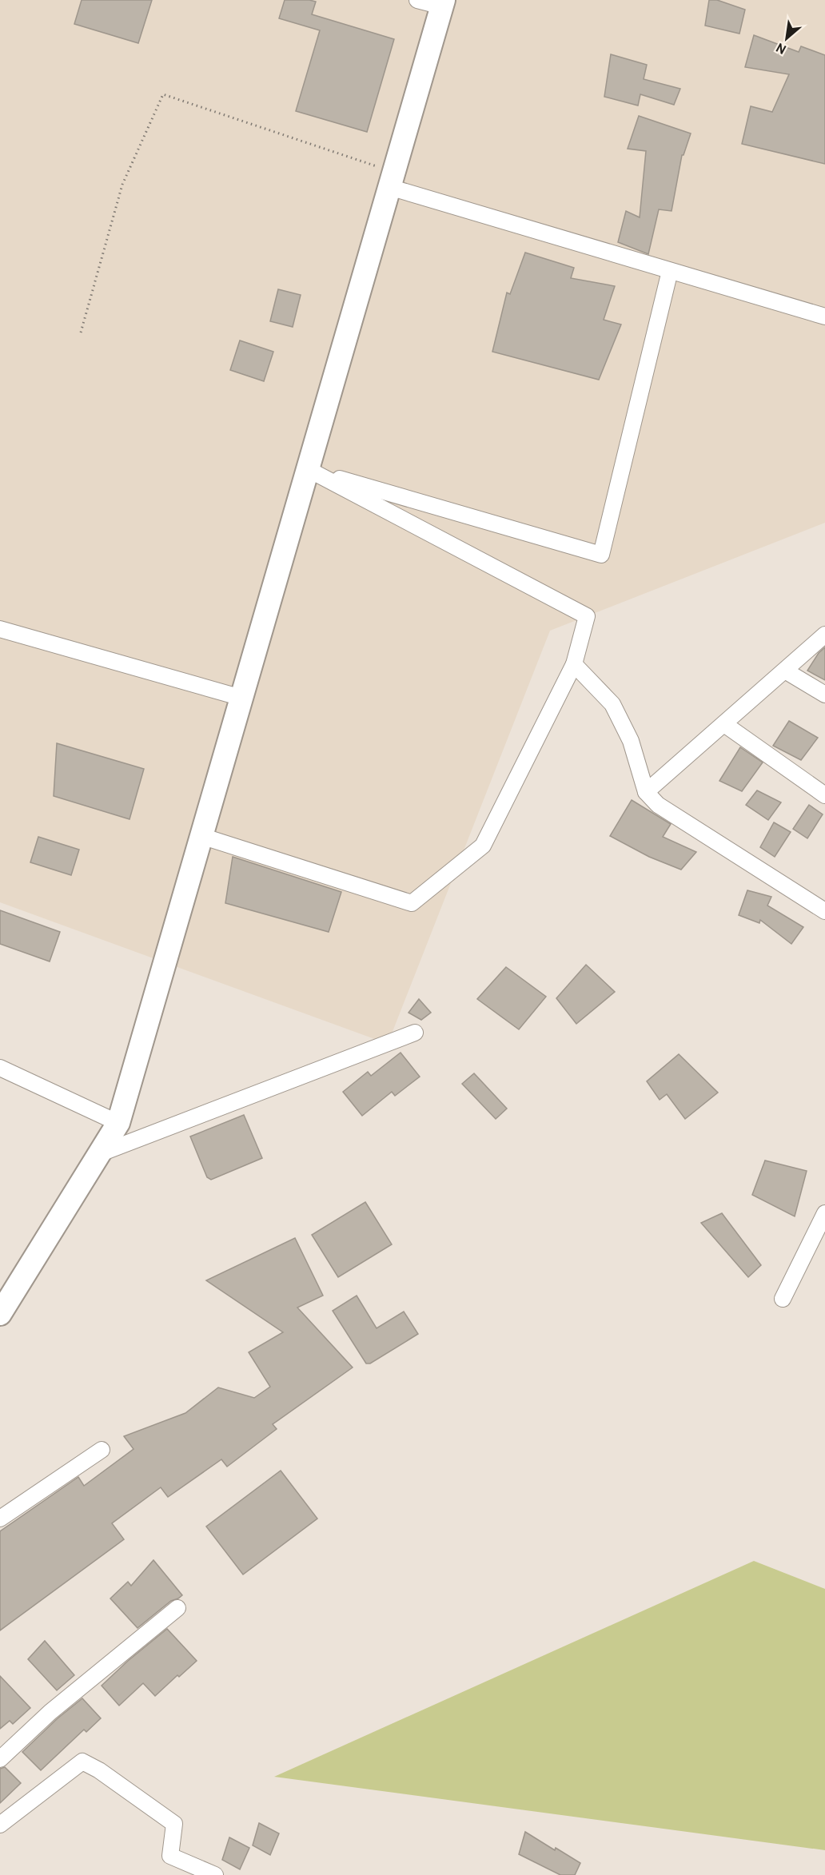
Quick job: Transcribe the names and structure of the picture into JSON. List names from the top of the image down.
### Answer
{
  "north": "bottom left"
}
